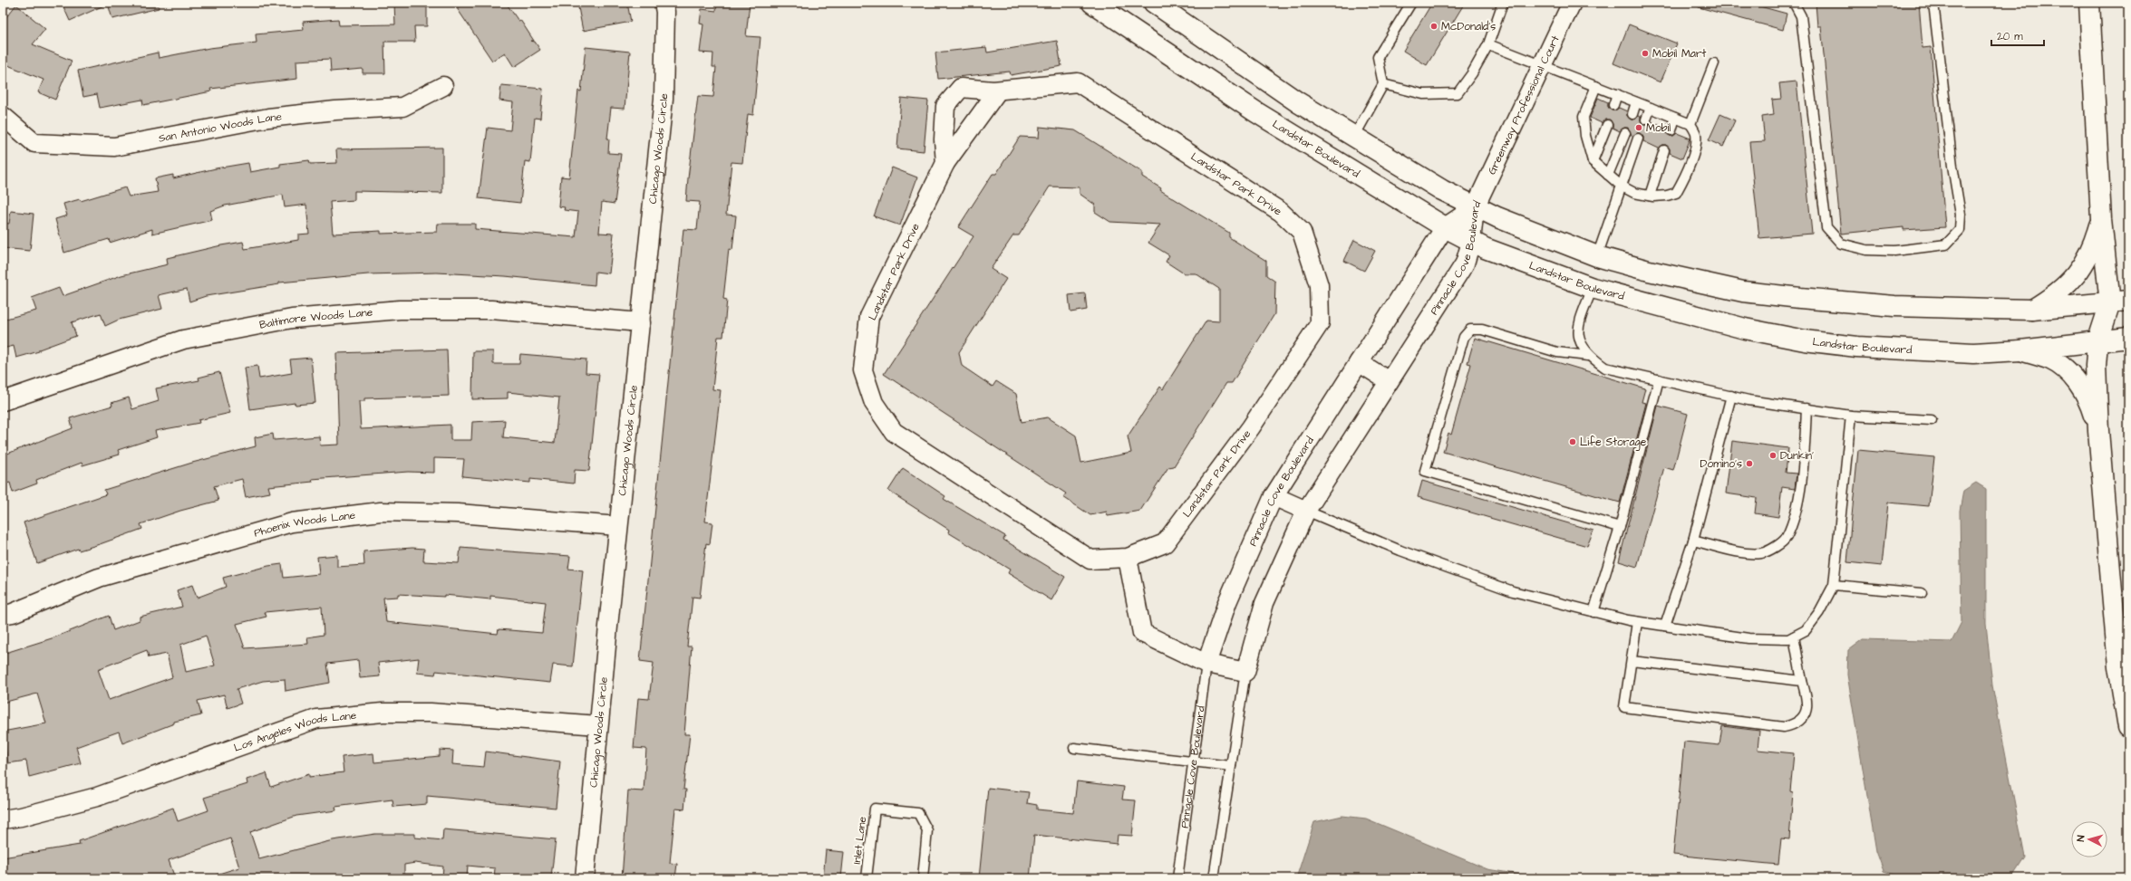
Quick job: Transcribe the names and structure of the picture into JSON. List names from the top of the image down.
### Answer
{
  "streets": {
    "main road": ["Landstar Boulevard"],
    "street": [
      "Greenway Professional Court",
      "San Antonio Woods Lane",
      "Chicago Woods Circle",
      "Landstar Park Drive",
      "Pinnacle Cove Boulevard",
      "Baltimore Woods Lane",
      "Phoenix Woods Lane",
      "Los Angeles Woods Lane"
    ],
    "lane": ["Inlet Lane"]
  },
  "crossings": [
    ["Greenway Professional Court", "Pinnacle Cove Boulevard"],
    ["Chicago Woods Circle", "Baltimore Woods Lane"],
    ["Chicago Woods Circle", "Phoenix Woods Lane"],
    ["Chicago Woods Circle", "Los Angeles Woods Lane"],
    ["Landstar Boulevard", "Pinnacle Cove Boulevard"]
  ],
  "places": [
    "McDonald's",
    "Mobil Mart",
    "Mobil",
    "Life Storage",
    "Dunkin'",
    "Domino's"
  ],
  "scale_bar": "20 m",
  "north": "left"
}
